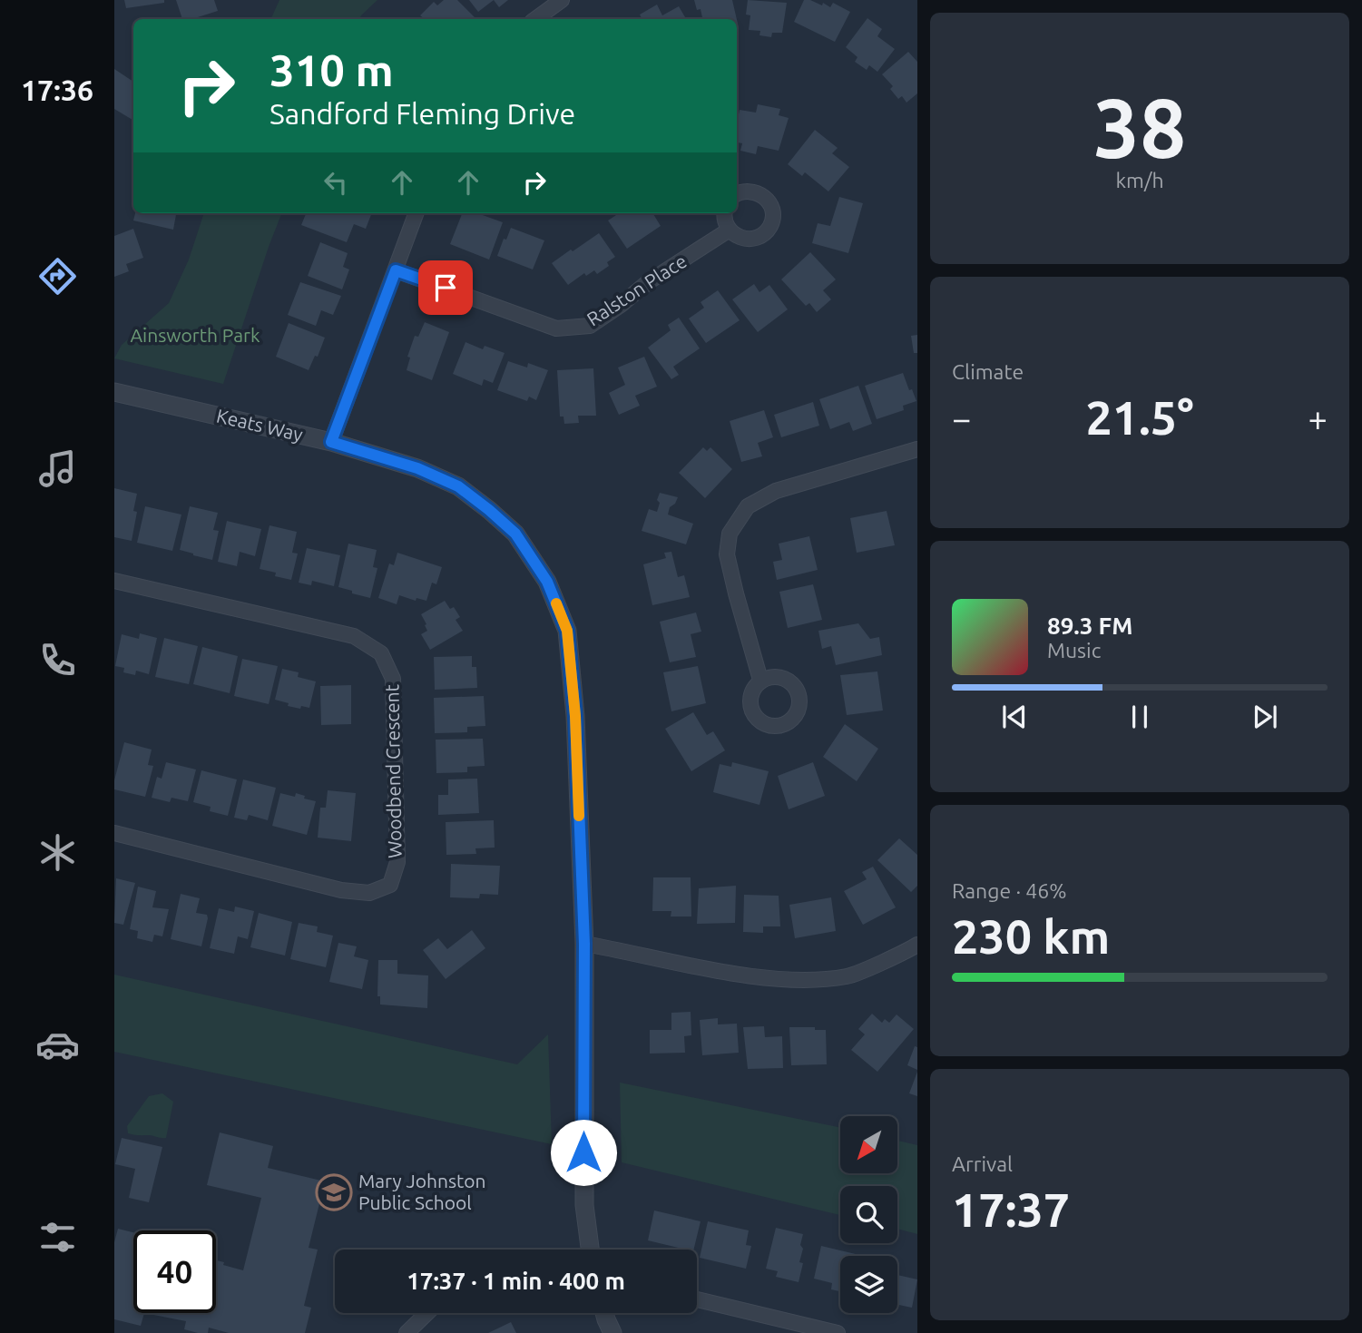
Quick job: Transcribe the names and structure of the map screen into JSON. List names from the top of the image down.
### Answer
{
  "streets": {
    "street": ["Ralston Place", "Keats Way", "Woodbend Crescent"]
  },
  "parks": ["Ainsworth Park"],
  "places": {
    "school or university": ["Mary Johnston Public School"]
  },
  "north": "bottom left",
  "page": {
    "tabs": "17:36",
    "tile": [
      ["38", "km/h"],
      "Climate",
      ["Range · 46%", "230 km"],
      ["Arrival", "17:37"]
    ],
    "turn": ["310 m", "Sandford Fleming Drive"],
    "heat": ["−", "21.5°", "+"],
    "song": ["89.3 FM", "Music"],
    "limit": "40",
    "trip": "17:37 · 1 min · 400 m"
  }
}
